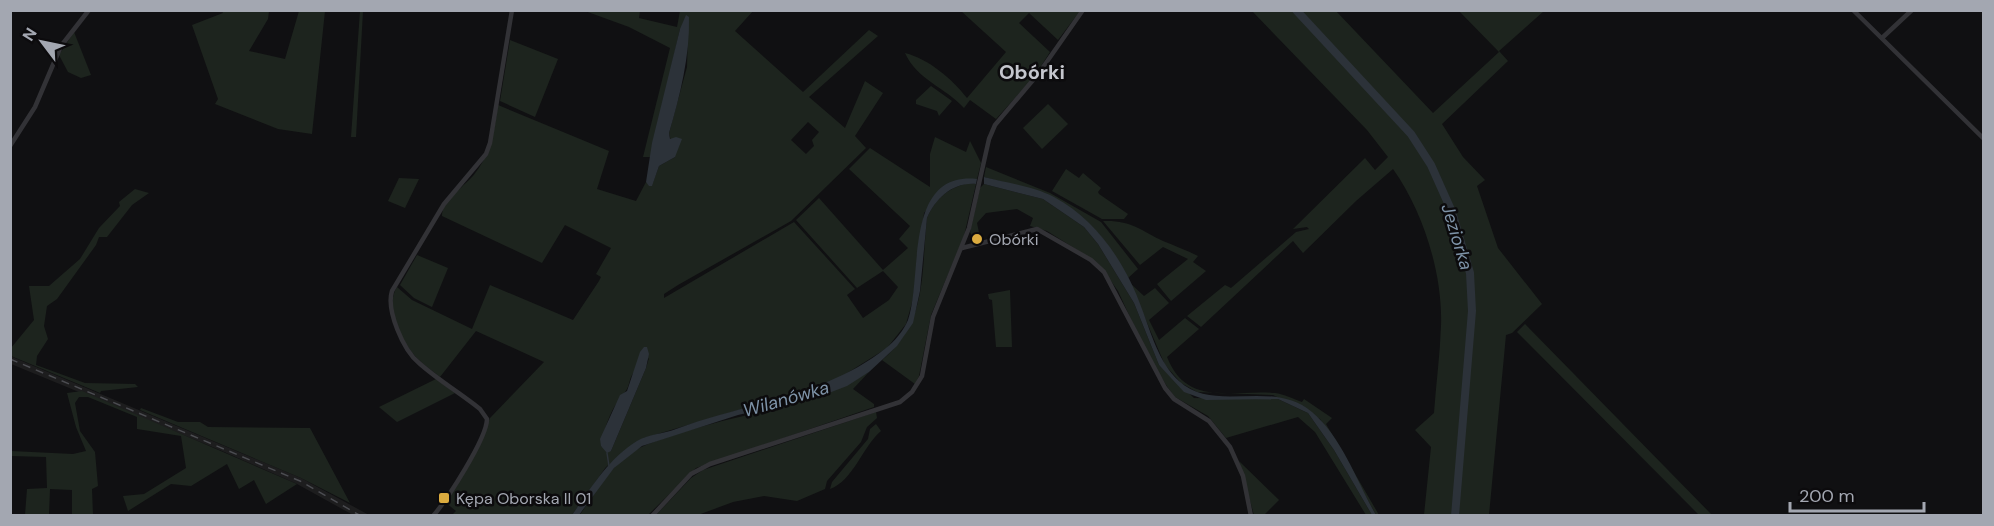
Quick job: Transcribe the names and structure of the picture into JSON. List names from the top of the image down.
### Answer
{
  "districts": ["Obórki"],
  "water": ["Jeziorka", "Wilanówka"],
  "places": {
    "other": ["Obórki"],
    "transit": ["Kępa Oborska II 01"]
  },
  "scale_bar": "200 m",
  "north": "top left"
}
